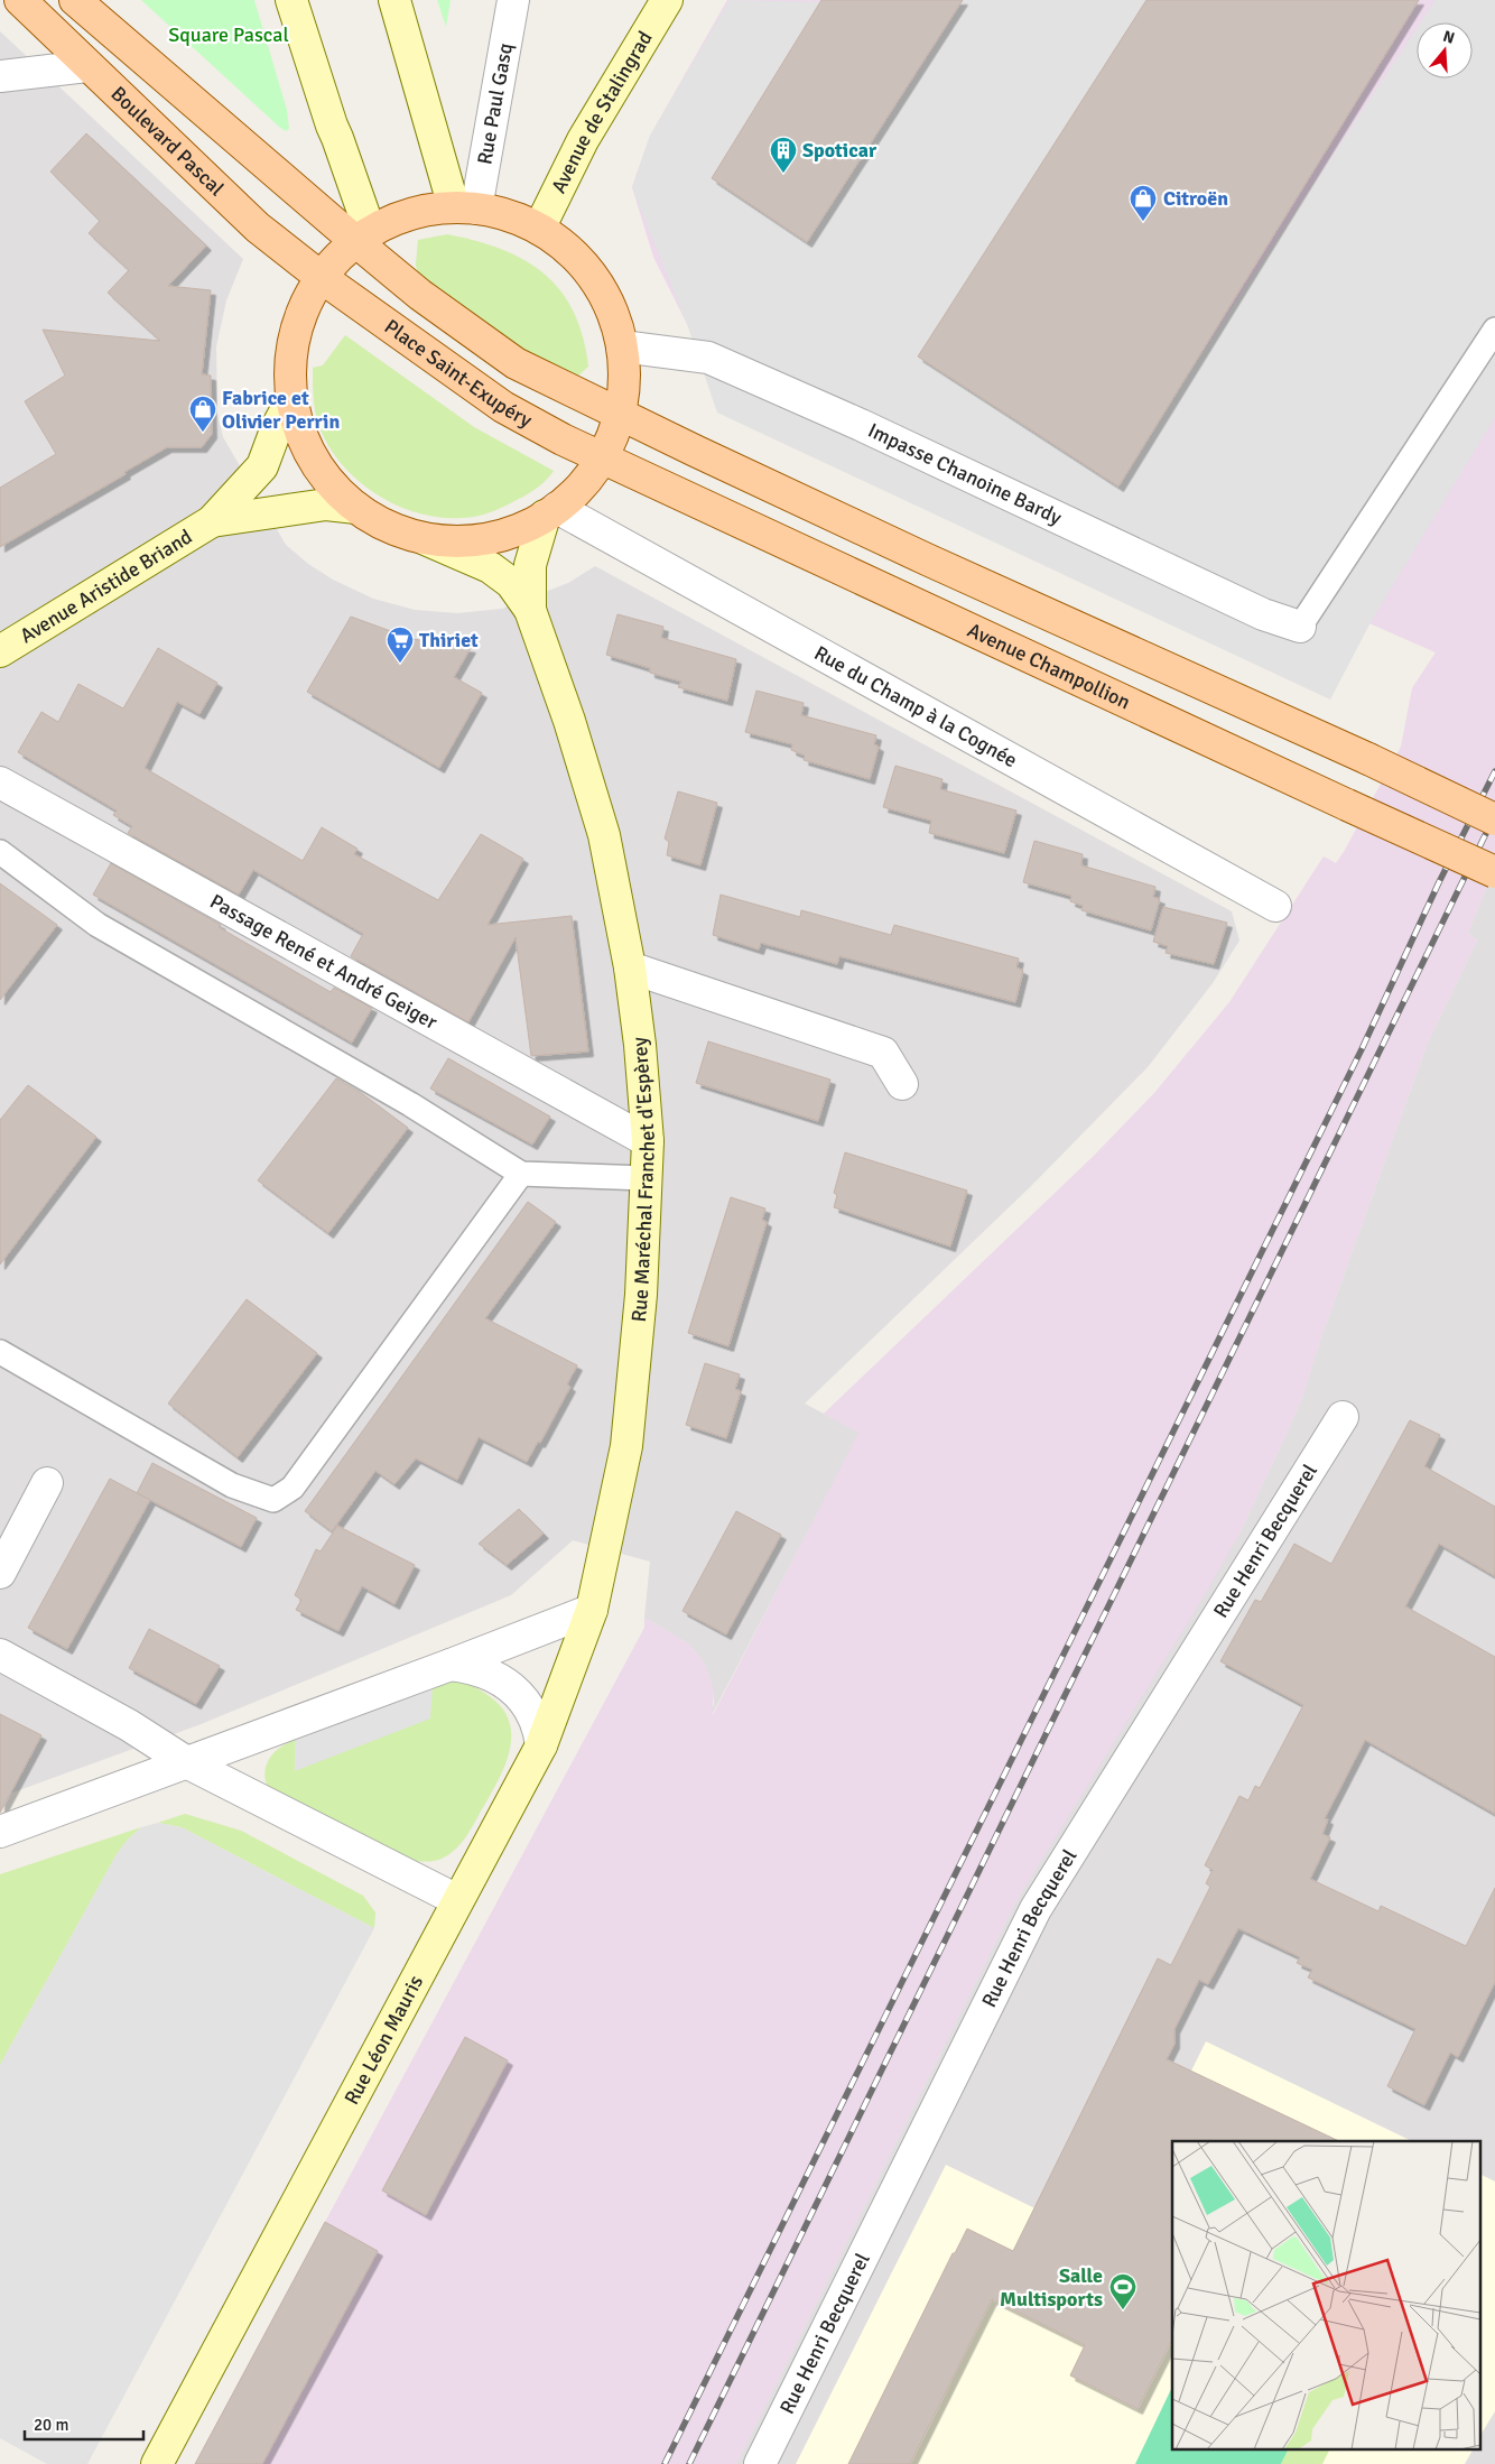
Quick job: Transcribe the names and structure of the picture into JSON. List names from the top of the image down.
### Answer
{
  "streets": {
    "main road": [
      "Avenue de Stalingrad",
      "Boulevard Pascal",
      "Place Saint-Exupéry",
      "Avenue Aristide Briand",
      "Avenue Champollion",
      "Rue Maréchal Franchet d'Espèrey",
      "Rue Léon Mauris"
    ],
    "street": [
      "Rue Paul Gasq",
      "Impasse Chanoine Bardy",
      "Rue du Champ à la Cognée",
      "Passage René et André Geiger",
      "Rue Henri Becquerel"
    ]
  },
  "crossings": [
    ["Boulevard Pascal", "Place Saint-Exupéry"],
    ["Place Saint-Exupéry", "Avenue Champollion"],
    ["Rue du Champ à la Cognée", "Rue Maréchal Franchet d'Espèrey"],
    ["Passage René et André Geiger", "Rue Maréchal Franchet d'Espèrey"],
    ["Rue Maréchal Franchet d'Espèrey", "Rue Léon Mauris"]
  ],
  "parks": ["Square Pascal"],
  "places": {
    "building": ["Spoticar"],
    "shop": ["Citroën", "Fabrice et Olivier Perrin"],
    "supermarket": ["Thiriet"],
    "sports": ["Salle Multisports"]
  },
  "scale_bar": "20 m",
  "north": "top"
}
